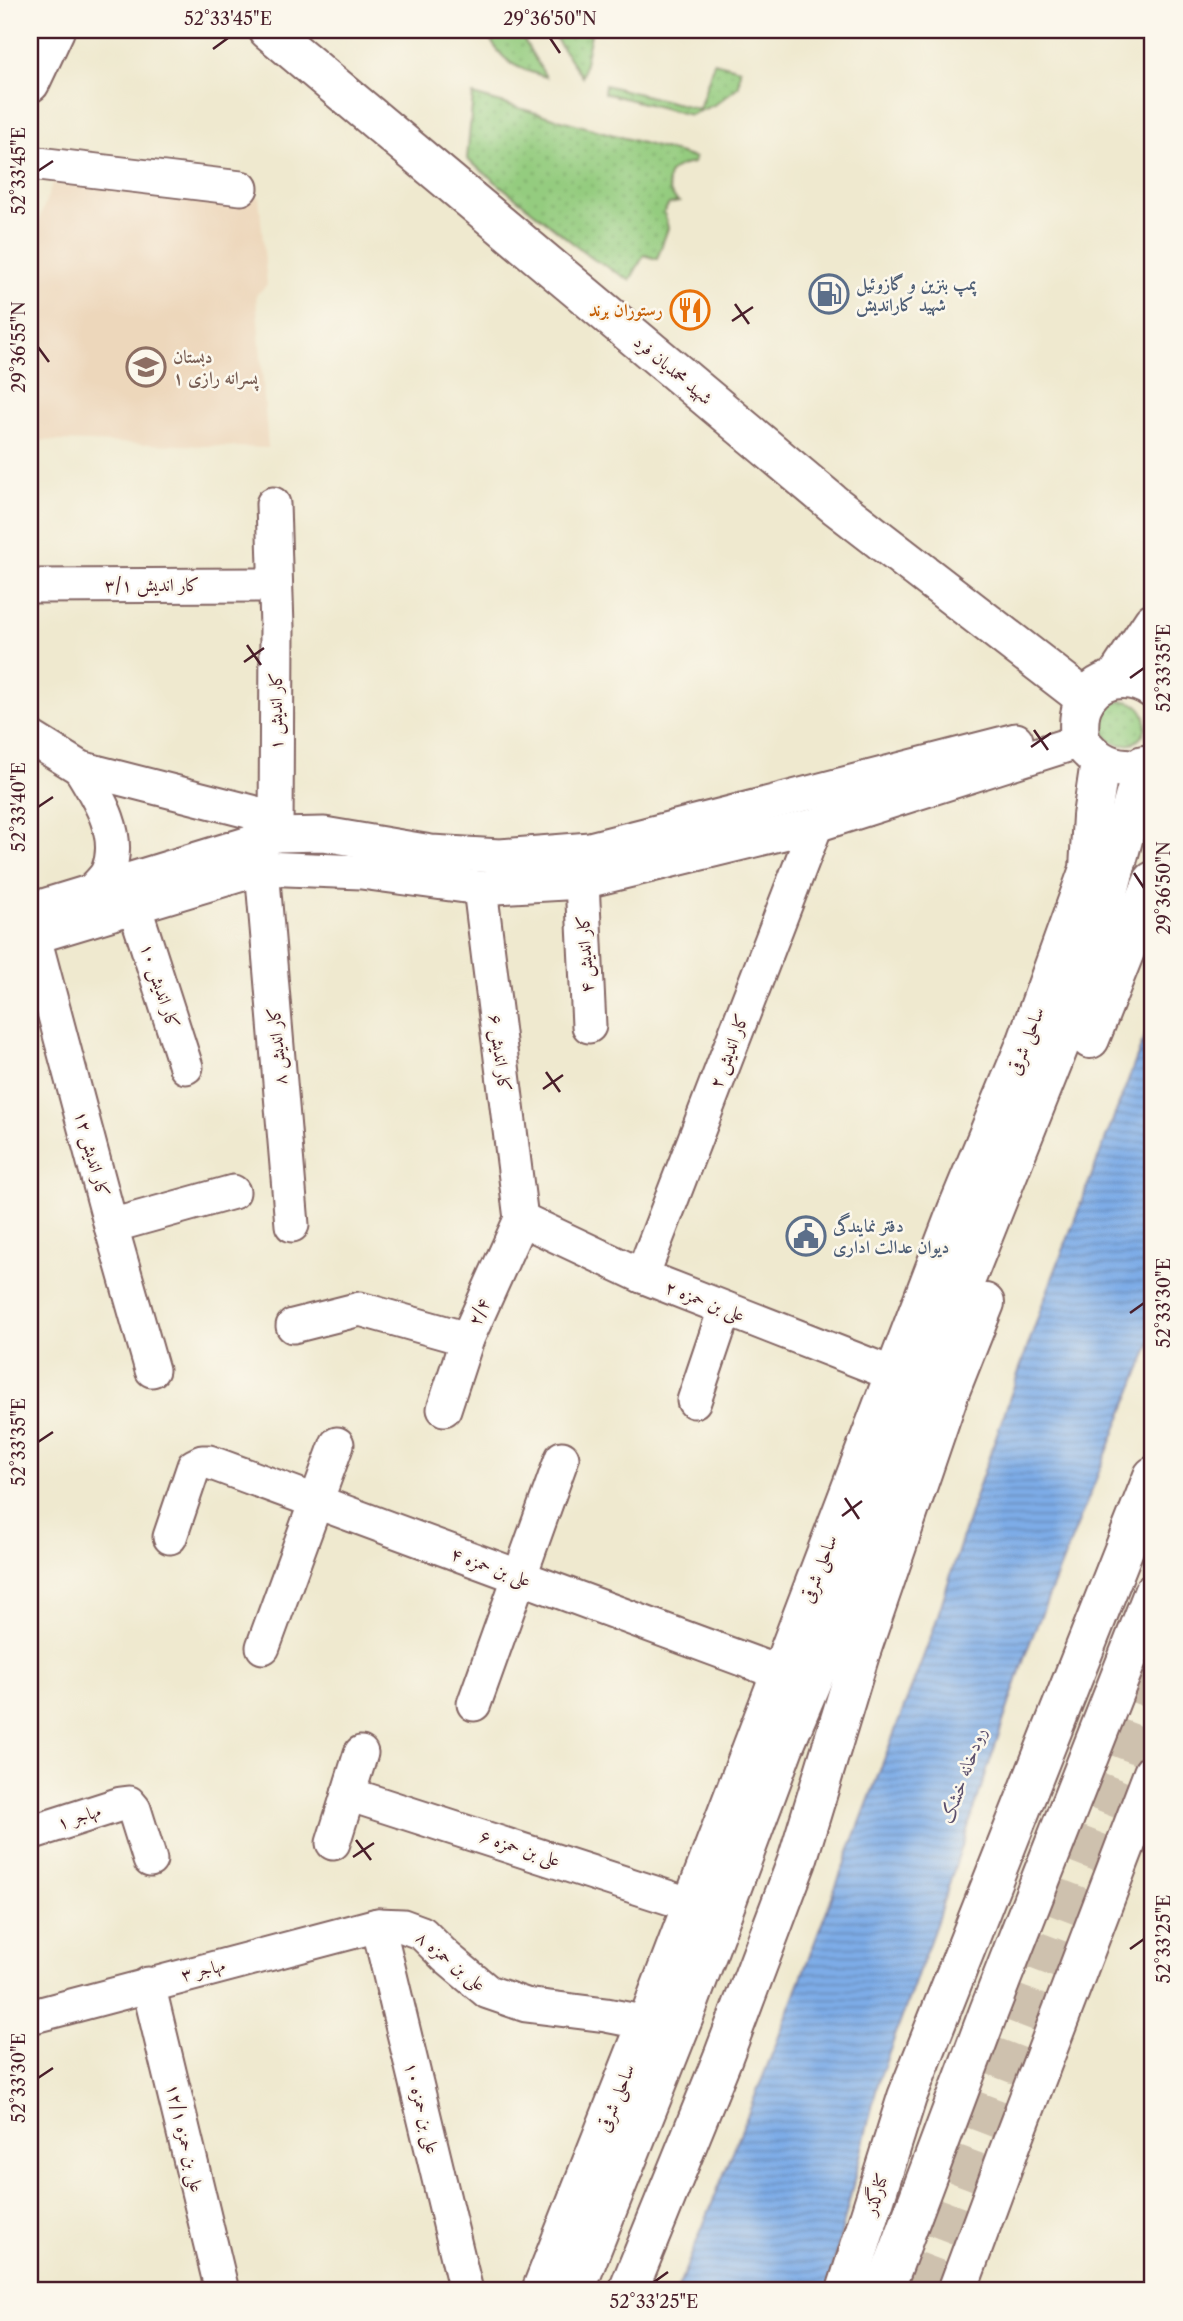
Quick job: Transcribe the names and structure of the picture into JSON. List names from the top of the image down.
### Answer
{
  "streets": {
    "main road": ["شهید محمدیان فرد", "ساحلی شرقی", "کنارگذر"],
    "street": [
      "۳/۱ کار اندیش",
      "۱ کار اندیش",
      "۴ کار اندیش",
      "۱۰ کار اندیش",
      "۸ کار اندیش",
      "۲ کار اندیش",
      "۶ کار اندیش",
      "۱۲ کار اندیش",
      "۲ علی بن حمزه",
      "۲/۴",
      "۴ علی بن حمزه",
      "۱ مهاجر",
      "۶ علی بن حمزه",
      "۸ علی بن حمزه",
      "۳ مهاجر",
      "۱۰ علی بن حمزه",
      "۱۲/۱ علی بن حمزه"
    ]
  },
  "crossings": [
    ["شهید محمدیان فرد", "ساحلی شرقی"],
    ["۳/۱ کار اندیش", "۱ کار اندیش"],
    ["ساحلی شرقی", "۲ علی بن حمزه"],
    ["ساحلی شرقی", "۴ علی بن حمزه"],
    ["ساحلی شرقی", "۶ علی بن حمزه"],
    ["ساحلی شرقی", "۸ علی بن حمزه"],
    ["۲ کار اندیش", "۲ علی بن حمزه"],
    ["۶ کار اندیش", "۲ علی بن حمزه"],
    ["۶ کار اندیش", "۲/۴"],
    ["۲ علی بن حمزه", "۲/۴"],
    ["۸ علی بن حمزه", "۳ مهاجر"],
    ["۸ علی بن حمزه", "۱۰ علی بن حمزه"],
    ["۳ مهاجر", "۱۰ علی بن حمزه"],
    ["۳ مهاجر", "۱۲/۱ علی بن حمزه"]
  ],
  "water": ["رودخانه خشک"],
  "places": {
    "fuel station": ["پمپ بنزین و گازوئیل شهید کاراندیش"],
    "restaurant": ["رستوران برند"],
    "school or university": ["دبستان پسرانه رازی ۱"],
    "public building": ["دفتر نمایندگی دیوان عدالت اداری"]
  },
  "coordinates": [
    "52°33'45\"E",
    "29°36'50\"N",
    "29°36'55\"N",
    "52°33'35\"E",
    "52°33'40\"E",
    "52°33'30\"E",
    "52°33'25\"E"
  ]
}
